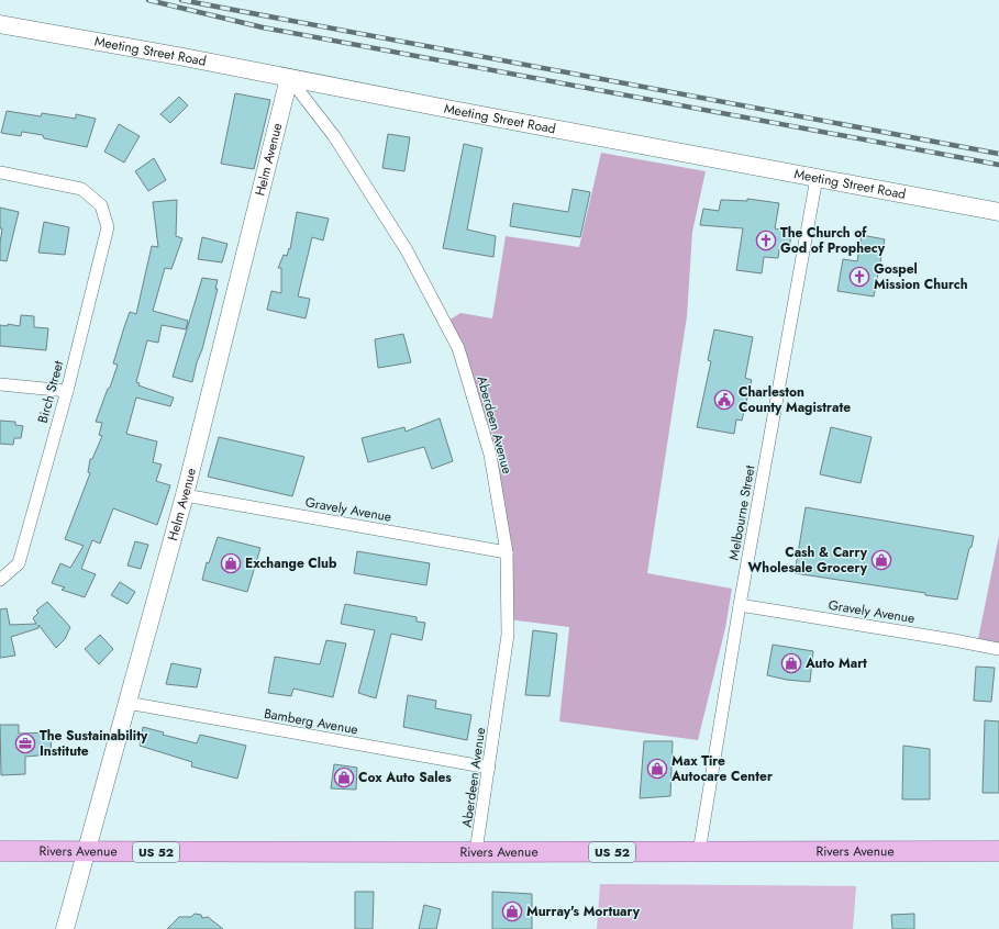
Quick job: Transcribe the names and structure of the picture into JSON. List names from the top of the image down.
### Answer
{
  "streets": {
    "main road": ["Rivers Avenue", "US 52"],
    "street": [
      "Meeting Street Road",
      "Helm Avenue",
      "Birch Street",
      "Aberdeen Avenue",
      "Gravely Avenue",
      "Melbourne Street",
      "Bamberg Avenue"
    ]
  },
  "crossings": [
    ["Meeting Street Road", "Helm Avenue"],
    ["Meeting Street Road", "Aberdeen Avenue"],
    ["Meeting Street Road", "Melbourne Street"],
    ["Helm Avenue", "Aberdeen Avenue"],
    ["Helm Avenue", "Gravely Avenue"],
    ["Helm Avenue", "Bamberg Avenue"],
    ["Helm Avenue", "Rivers Avenue"],
    ["Aberdeen Avenue", "Gravely Avenue"],
    ["Aberdeen Avenue", "Bamberg Avenue"],
    ["Aberdeen Avenue", "Rivers Avenue"],
    ["Gravely Avenue", "Melbourne Street"],
    ["Melbourne Street", "Rivers Avenue"]
  ],
  "places": {
    "church": ["The Church of God of Prophecy", "Gospel Mission Church"],
    "public building": ["Charleston County Magistrate"],
    "shop": [
      "Cash & Carry Wholesale Grocery",
      "Exchange Club",
      "Auto Mart",
      "Max Tire Autocare Center",
      "Cox Auto Sales",
      "Murray's Mortuary"
    ],
    "office": ["The Sustainability Institute"]
  }
}
